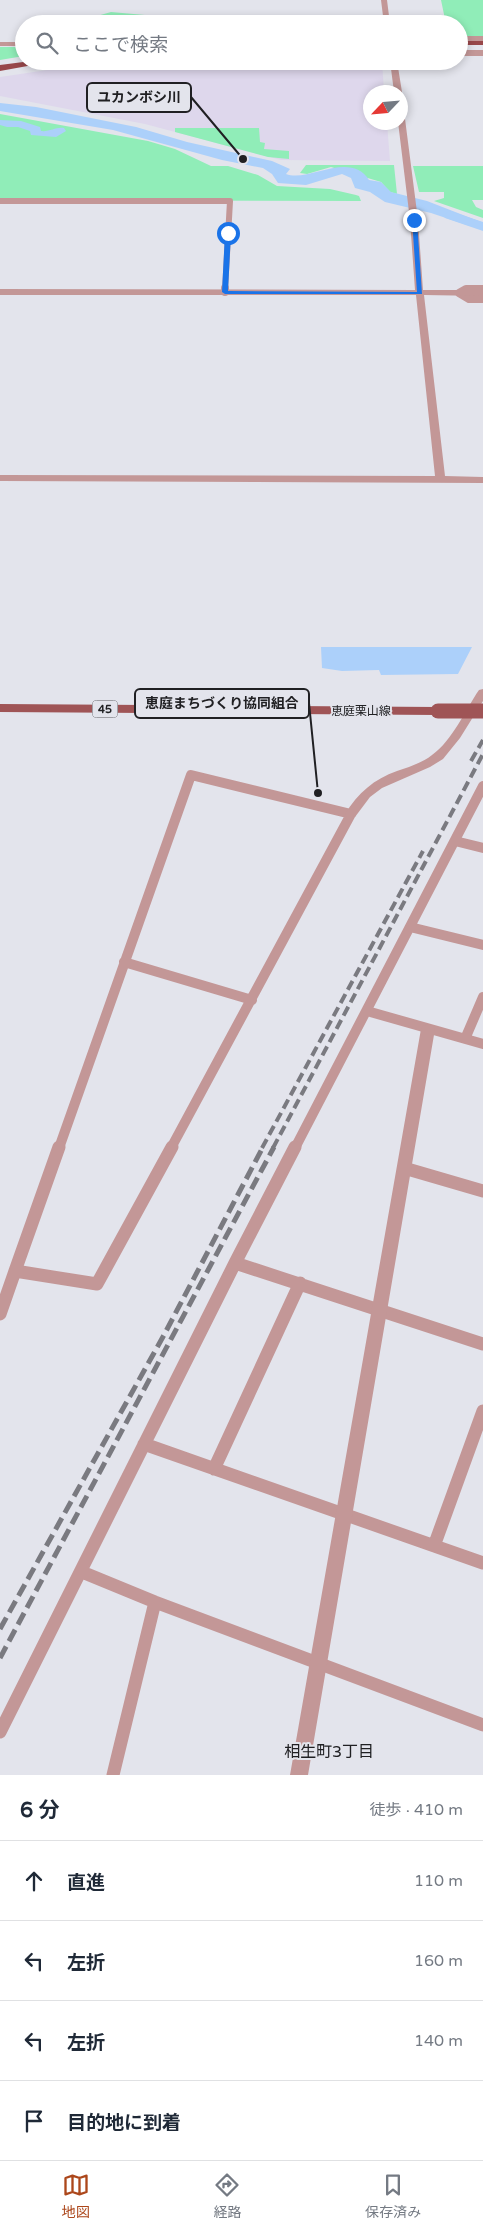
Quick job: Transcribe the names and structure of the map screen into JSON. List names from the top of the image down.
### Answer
{
  "streets": {
    "main road": ["45", "恵庭栗山線"]
  },
  "districts": ["相生町3丁目"],
  "places": ["ユカンボシ川", "恵庭まちづくり協同組合"],
  "north": "bottom left",
  "page": {
    "search": "ここで検索",
    "heading": ["6 分", "徒歩 · 410 m"],
    "list": [
      ["直進", "110 m"],
      ["左折", "160 m"],
      ["左折", "140 m"],
      "目的地に到着"
    ],
    "nav": ["地図", "経路", "保存済み"]
  }
}
